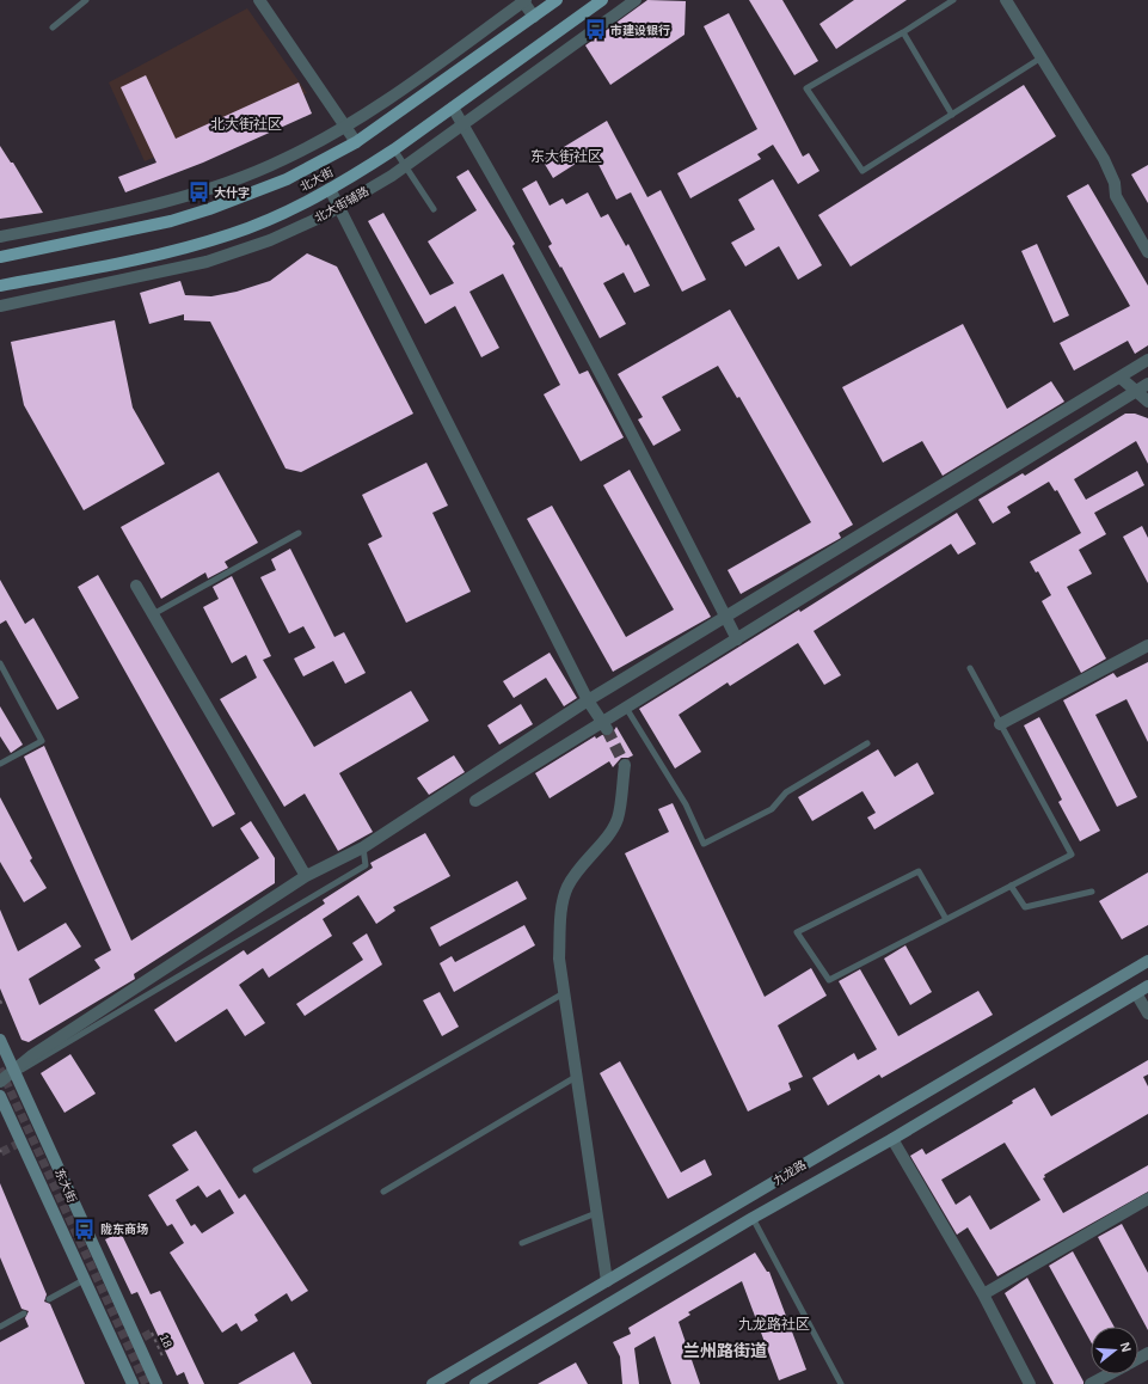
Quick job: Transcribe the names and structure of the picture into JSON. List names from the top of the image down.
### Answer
{
  "streets": {
    "main road": ["北大街", "九龙路", "东大街"],
    "street": ["北大街辅路"],
    "path": ["18"]
  },
  "districts": [
    "北大街社区",
    "东大街社区",
    "九龙路社区",
    "兰州路街道"
  ],
  "places": {
    "bus stop": ["市建设银行", "大什字", "陇东商场"]
  },
  "north": "right"
}
